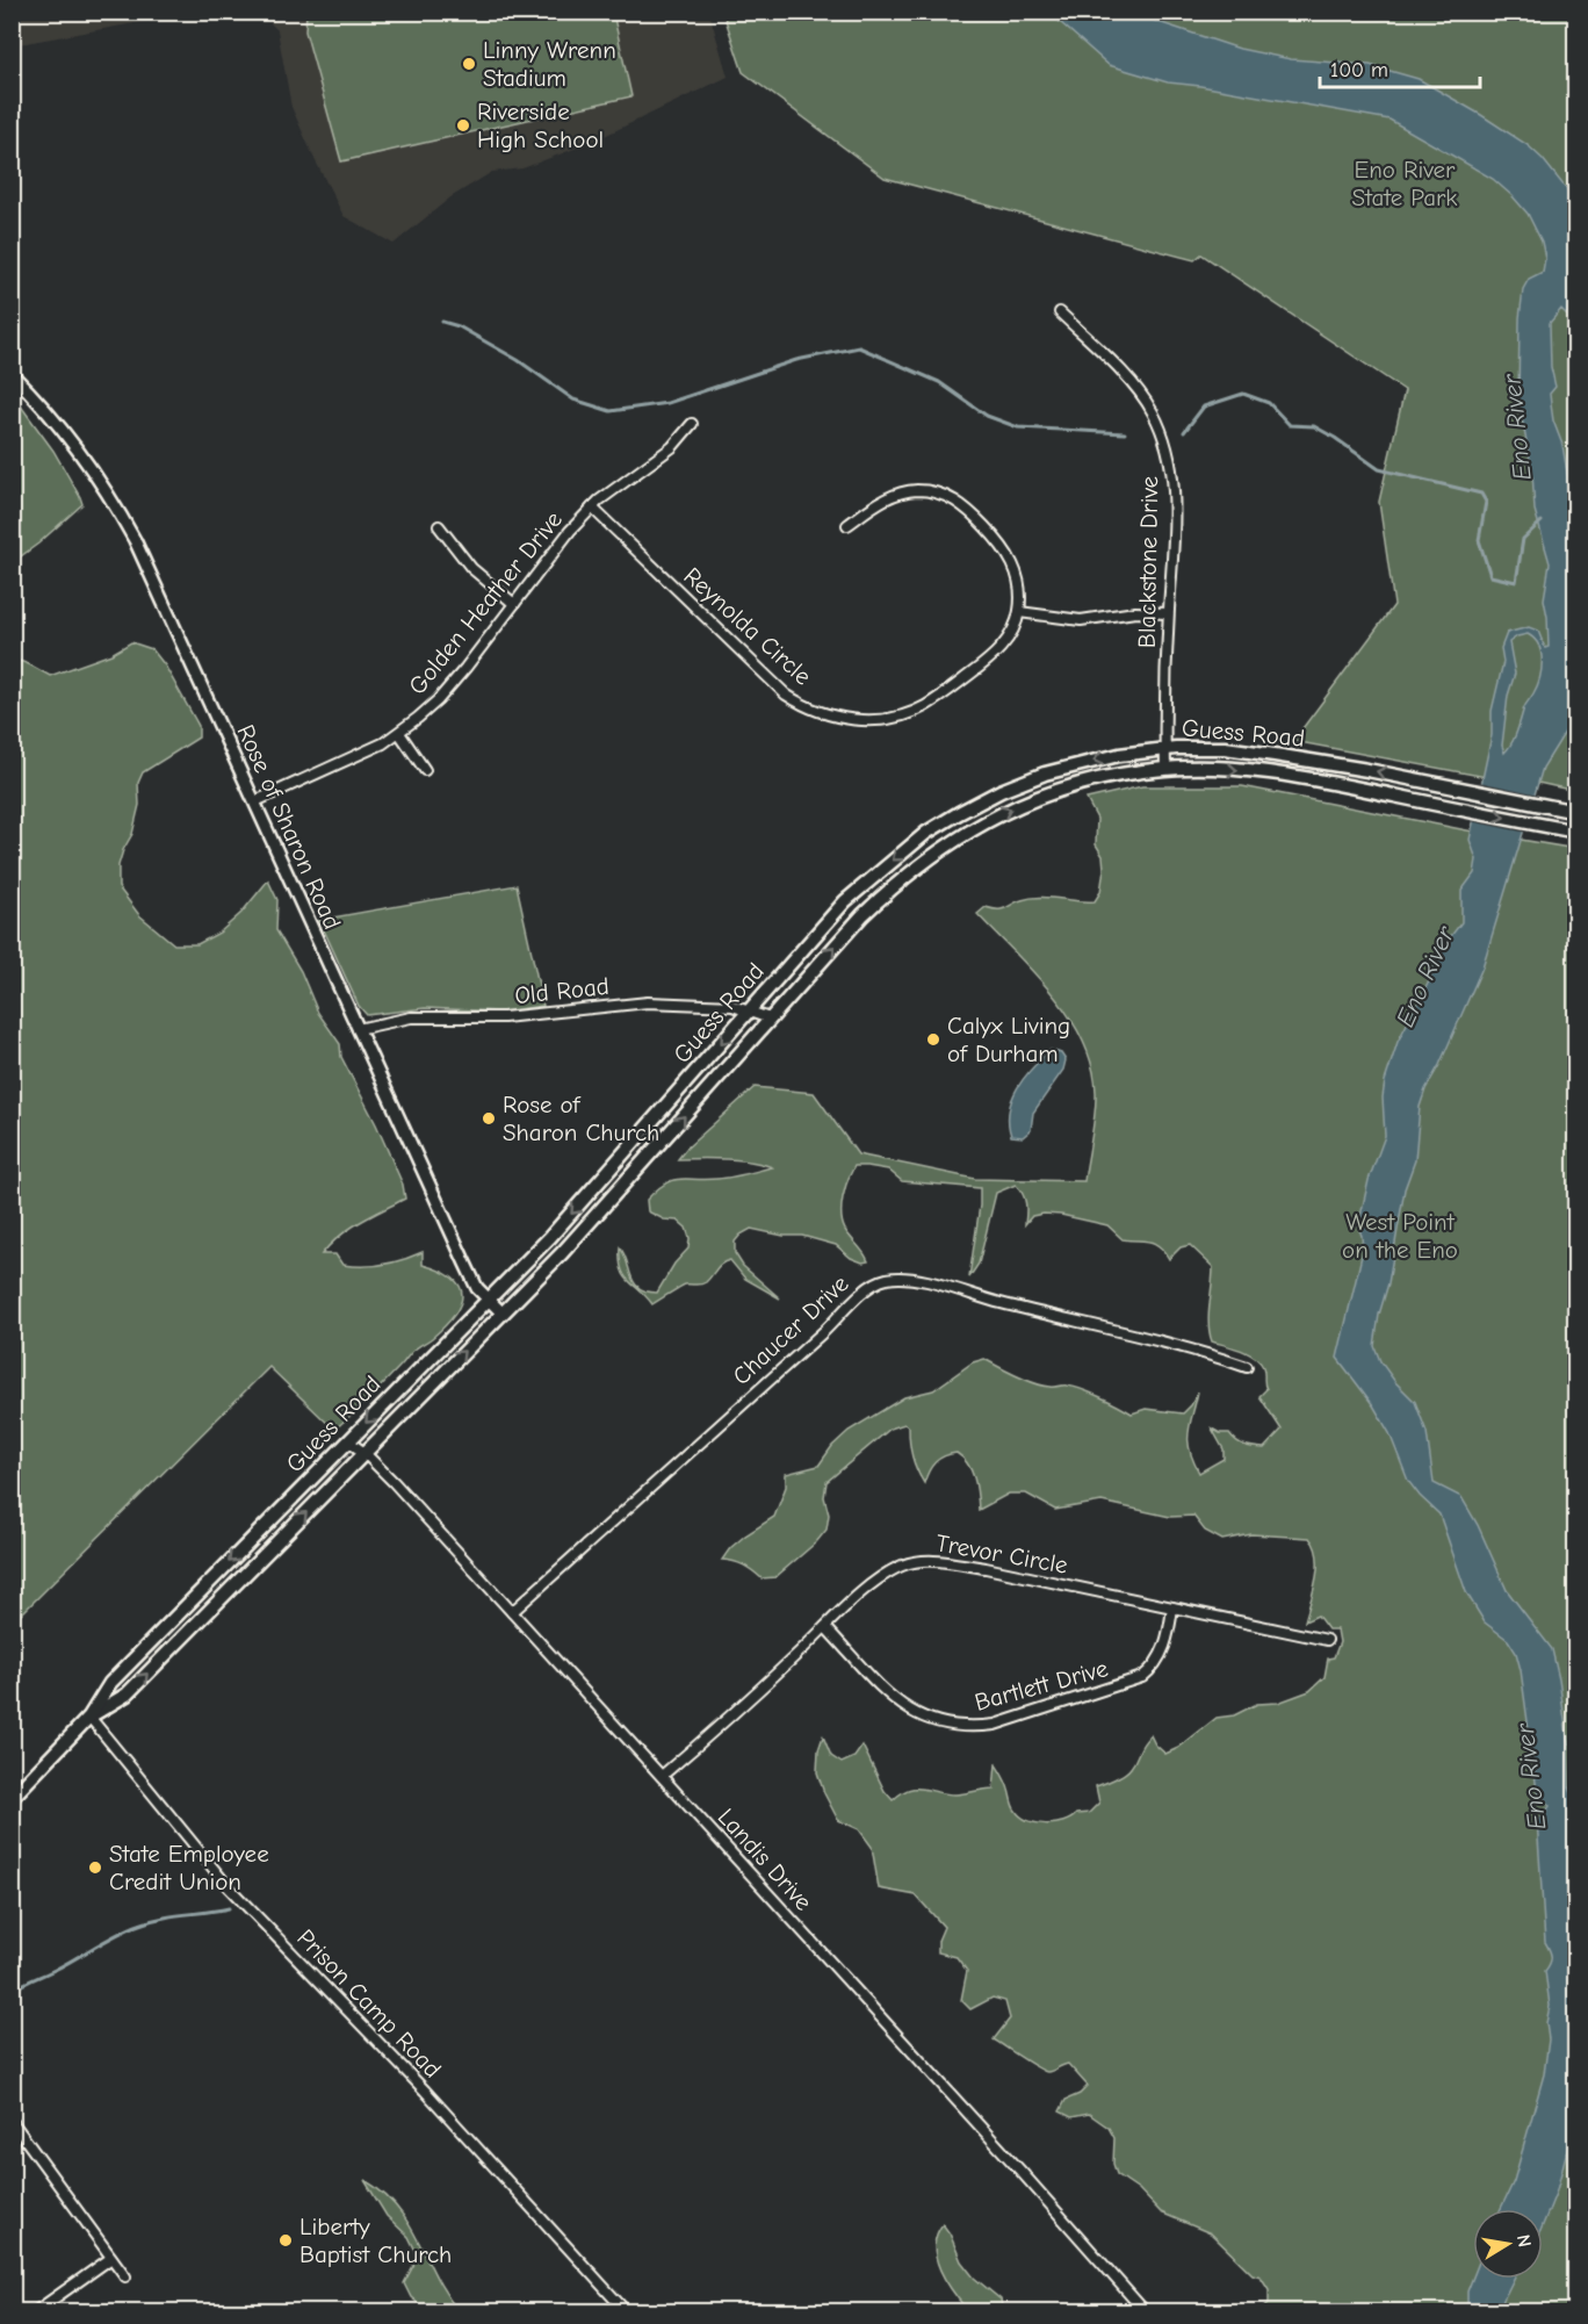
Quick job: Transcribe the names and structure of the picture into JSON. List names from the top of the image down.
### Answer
{
  "streets": {
    "main road": ["Guess Road"],
    "street": [
      "Blackstone Drive",
      "Golden Heather Drive",
      "Reynolda Circle",
      "Rose of Sharon Road",
      "Old Road",
      "Chaucer Drive",
      "Trevor Circle",
      "Bartlett Drive",
      "Landis Drive",
      "Prison Camp Road"
    ]
  },
  "crossings": [
    ["Blackstone Drive", "Guess Road"],
    ["Golden Heather Drive", "Reynolda Circle"],
    ["Golden Heather Drive", "Rose of Sharon Road"],
    ["Guess Road", "Rose of Sharon Road"],
    ["Guess Road", "Old Road"],
    ["Guess Road", "Landis Drive"],
    ["Guess Road", "Prison Camp Road"],
    ["Rose of Sharon Road", "Old Road"],
    ["Chaucer Drive", "Landis Drive"],
    ["Trevor Circle", "Bartlett Drive"],
    ["Trevor Circle", "Landis Drive"]
  ],
  "water": ["Eno River"],
  "parks": ["Eno River State Park", "West Point on the Eno"],
  "places": [
    "Linny Wrenn Stadium",
    "Riverside High School",
    "Calyx Living of Durham",
    "Rose of Sharon Church",
    "State Employee Credit Union",
    "Liberty Baptist Church"
  ],
  "scale_bar": "100 m",
  "north": "right"
}
